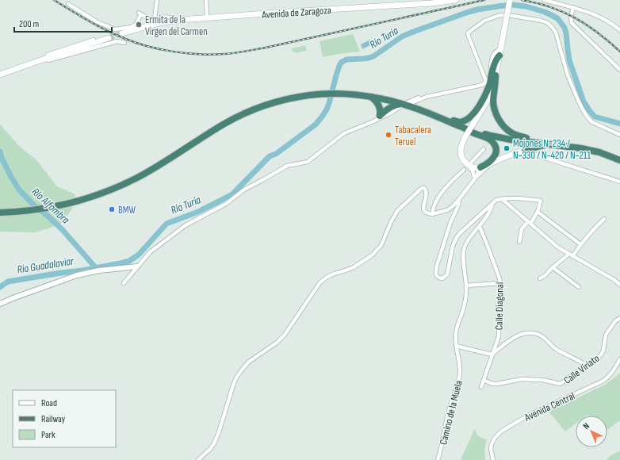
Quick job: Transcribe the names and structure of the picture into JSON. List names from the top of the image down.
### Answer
{
  "streets": {
    "main road": ["Avenida de Zaragoza"],
    "street": [
      "Calle Diagonal",
      "Calle Viriato",
      "Avenida Central",
      "Camino de la Muela"
    ]
  },
  "crossings": [
    ["Calle Diagonal", "Calle Viriato"],
    ["Calle Diagonal", "Camino de la Muela"]
  ],
  "water": ["Río Turia", "Río Alfambra", "Río Guadalaviar"],
  "places": [
    "Ermita de la Virgen del Carmen",
    "Tabacalera Teruel",
    "Mojones N-234 / N-330 / N-420 / N-211",
    "BMW"
  ],
  "legend": ["Road", "Railway", "Park"],
  "scale_bar": "200 m",
  "north": "top left"
}
